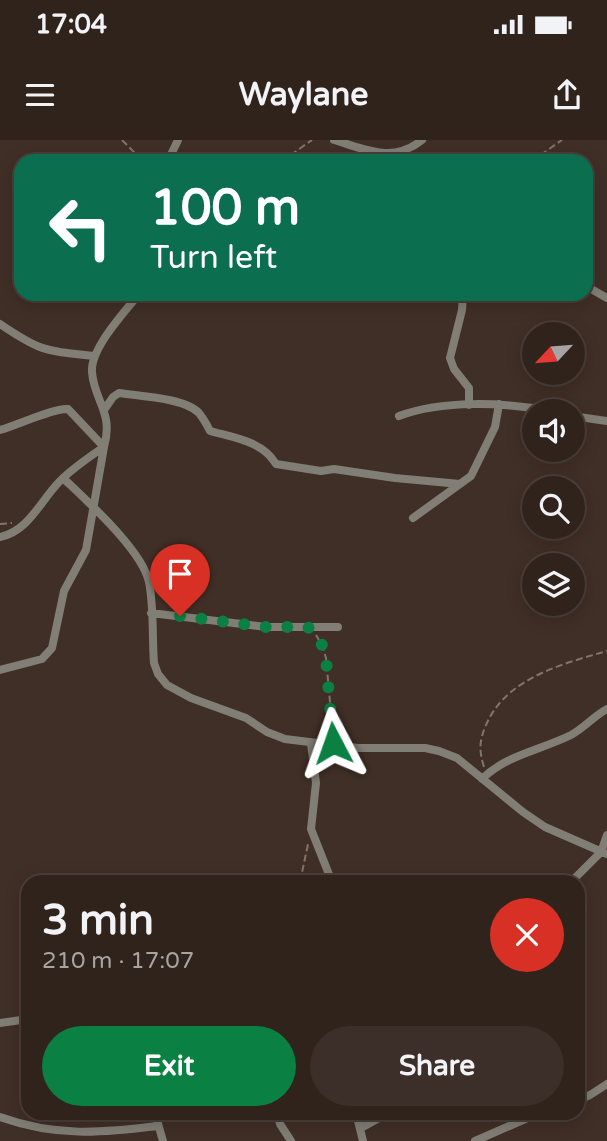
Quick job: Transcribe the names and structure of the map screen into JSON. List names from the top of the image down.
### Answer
{
  "north": "bottom left",
  "page": {
    "status": "17:04",
    "header": "Waylane",
    "turn": ["100 m", "Turn left"],
    "heading": ["3 min", "210 m · 17:07"],
    "buttons": ["Exit", "Share"]
  }
}
